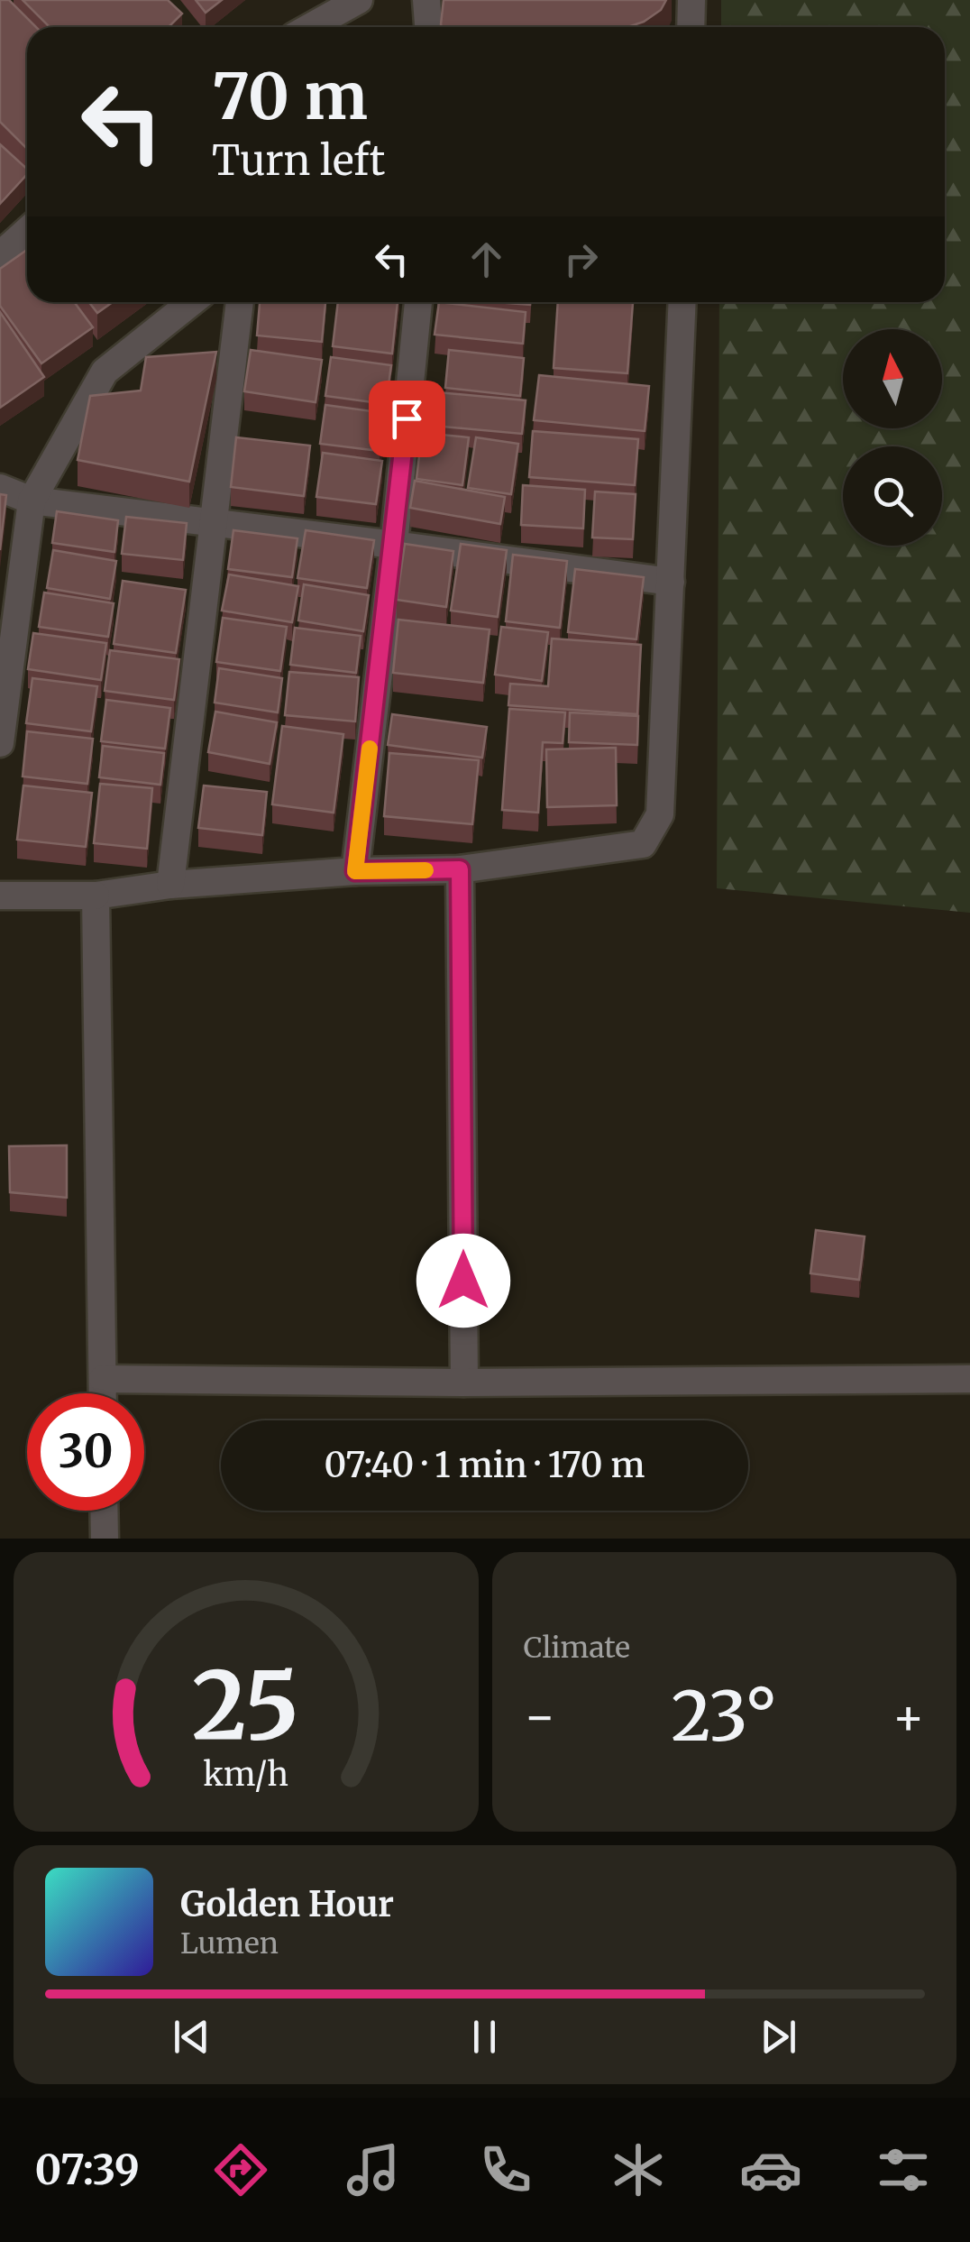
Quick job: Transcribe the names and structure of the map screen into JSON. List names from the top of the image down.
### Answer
{
  "north": "top",
  "page": {
    "turn": ["70 m", "Turn left"],
    "limit": "30",
    "trip": "07:40 · 1 min · 170 m",
    "tile": "Climate",
    "heat": ["−", "23°", "+"],
    "song": ["Golden Hour", "Lumen"],
    "tabs": "07:39",
    "gauge": ["25", "km/h"]
  }
}
